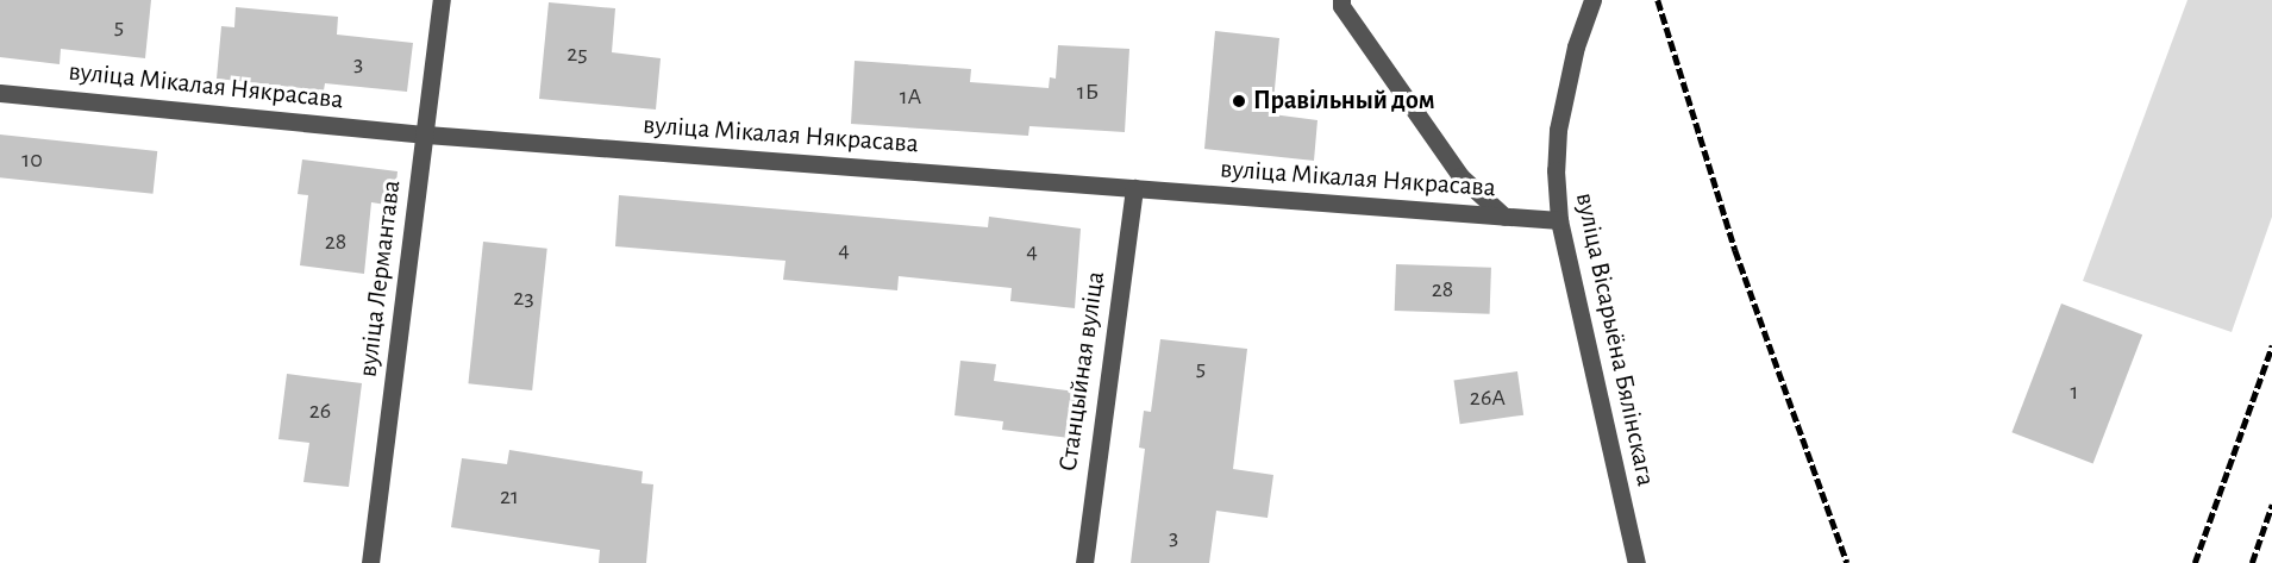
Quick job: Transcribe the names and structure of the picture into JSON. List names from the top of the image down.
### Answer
{
  "streets": {
    "street": [
      "вуліца Мікалая Някрасава",
      "вуліца Лермантава",
      "вуліца Вісарыёна Бялінскага",
      "Станцыйная вуліца"
    ]
  },
  "crossings": [
    ["вуліца Мікалая Някрасава", "вуліца Лермантава"],
    ["вуліца Мікалая Някрасава", "вуліца Вісарыёна Бялінскага"],
    ["вуліца Мікалая Някрасава", "Станцыйная вуліца"]
  ],
  "places": ["Правільный дом"],
  "house_numbers": [
    "5",
    "25",
    "3",
    "1Б",
    "1А",
    "10",
    "28",
    "4",
    "4",
    "28",
    "23",
    "5",
    "1",
    "26А",
    "26",
    "21",
    "3"
  ]
}
